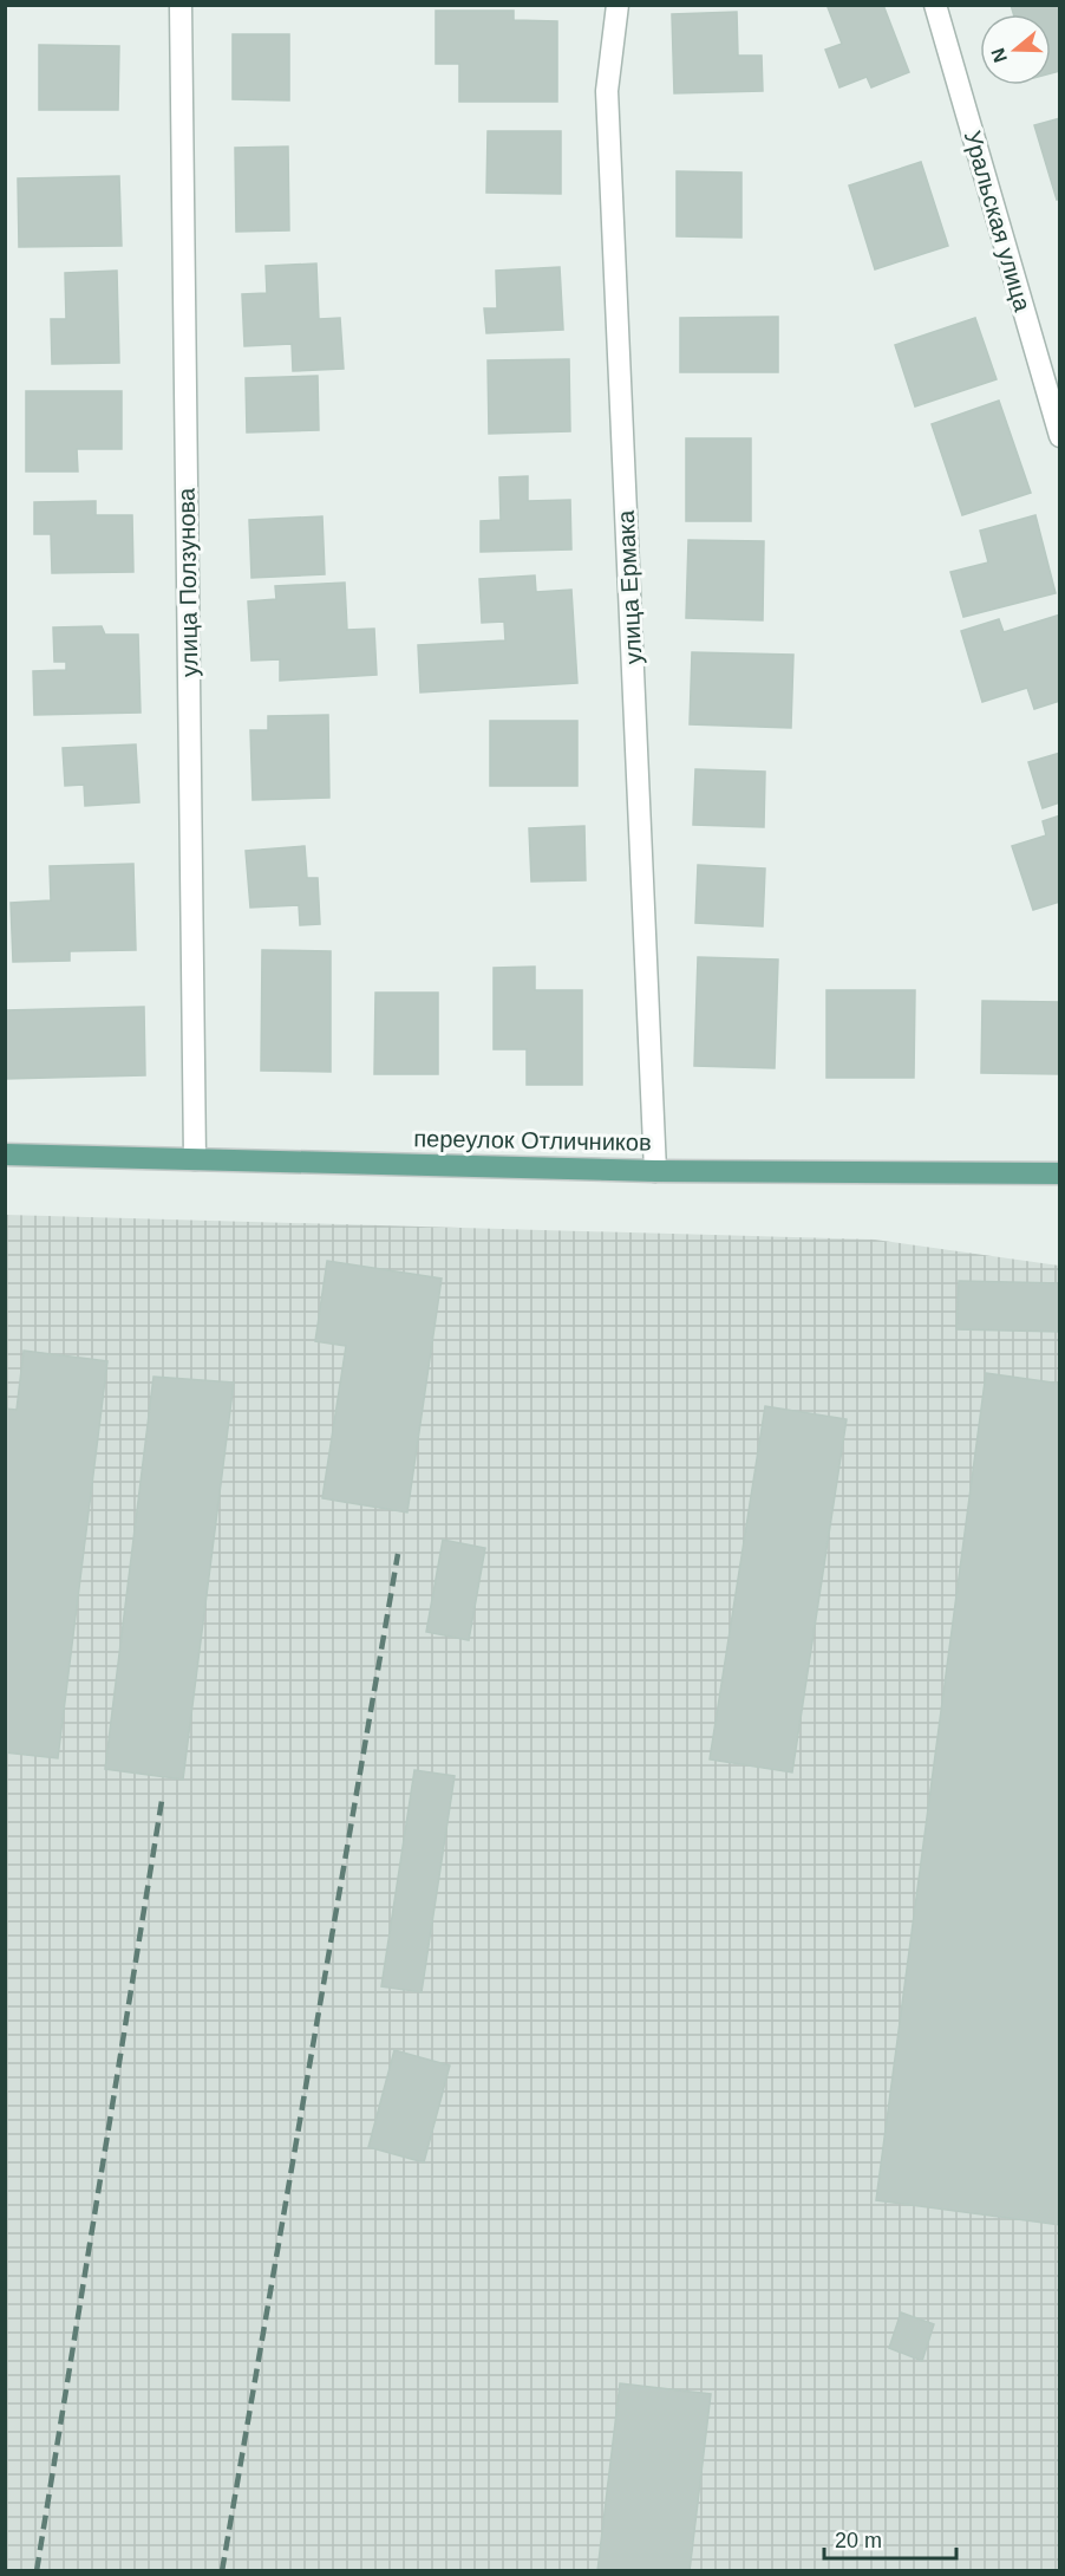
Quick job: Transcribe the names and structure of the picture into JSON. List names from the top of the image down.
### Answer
{
  "streets": {
    "main road": ["переулок Отличников"],
    "street": ["Уральская улица", "улица Ползунова", "улица Ермака"]
  },
  "crossings": [
    ["улица Ползунова", "переулок Отличников"],
    ["улица Ермака", "переулок Отличников"]
  ],
  "scale_bar": "20 m",
  "north": "left"
}
